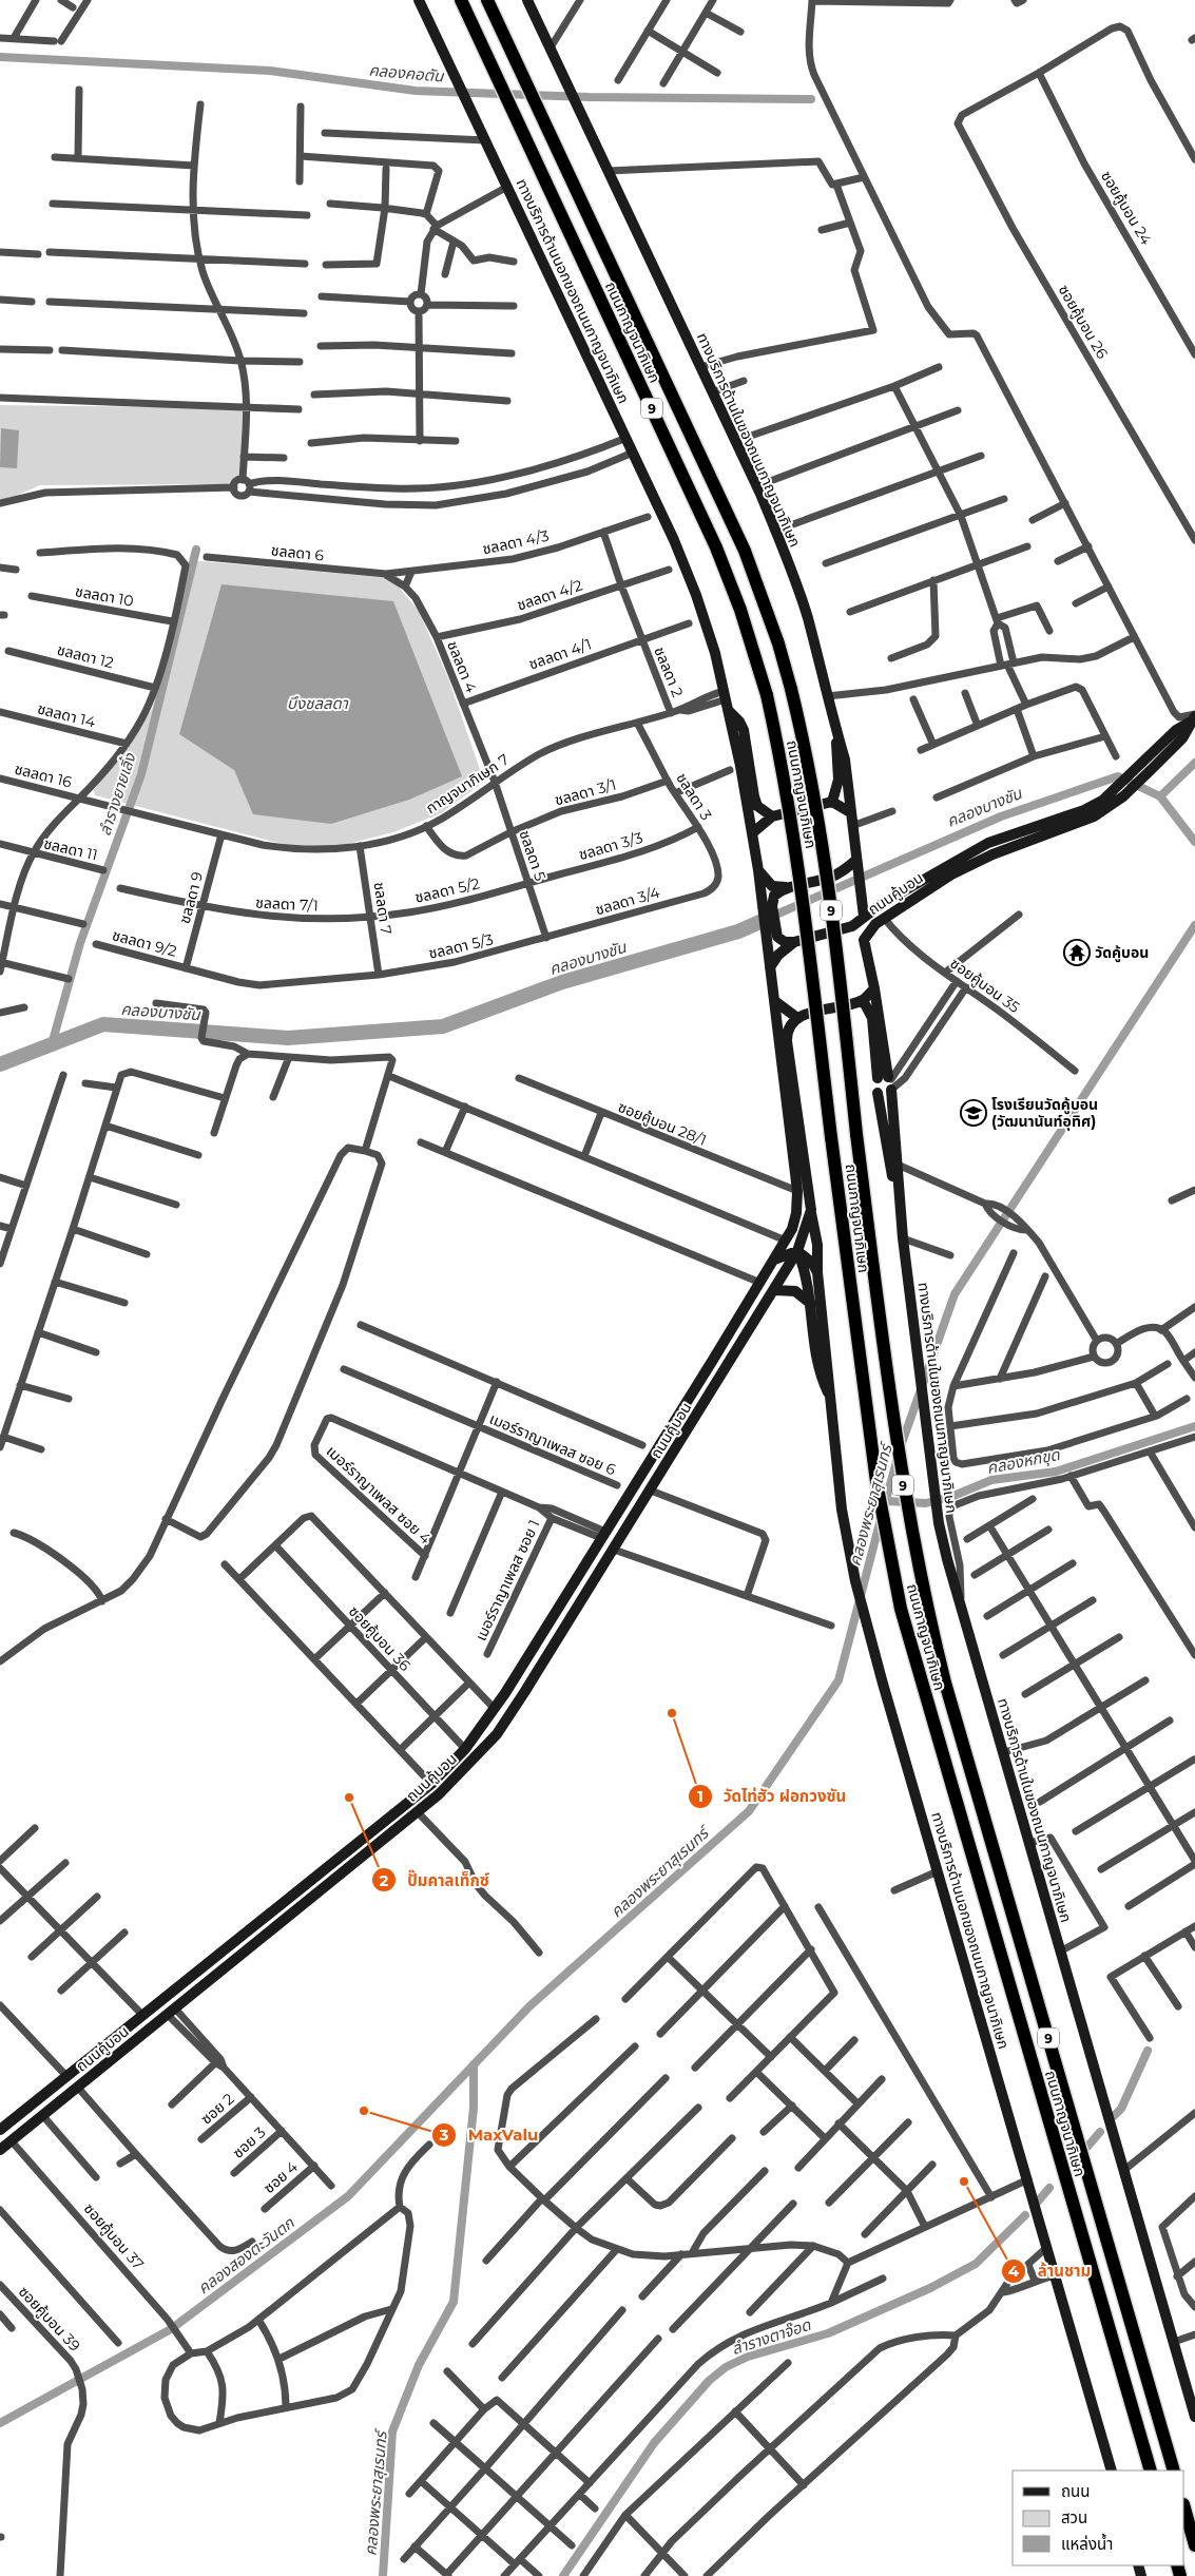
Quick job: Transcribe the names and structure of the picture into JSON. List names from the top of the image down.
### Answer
{
  "streets": {
    "highway": ["ถนนกาญจนาภิเษก", "9"],
    "main road": ["ทางบริการด้านนอกของถนนกาญจนาภิเษก", "ทางบริการด้านในของถนนกาญจนาภิเษก", "ถนนคู้บอน"],
    "street": [
      "ซอยคู้บอน 24",
      "ซอยคู้บอน 26",
      "ชลลดา 4/3",
      "ชลลดา 6",
      "ชลลดา 4/2",
      "ชลลดา 10",
      "ชลลดา 4/1",
      "ชลลดา 12",
      "ชลลดา 4",
      "ชลลดา 2",
      "ชลลดา 14",
      "ชลลดา 16",
      "กาญจนาภิเษก 7",
      "ชลลดา 3/1",
      "ชลลดา 3",
      "ชลลดา 3/3",
      "ชลลดา 11",
      "ชลลดา 5",
      "ชลลดา 5/2",
      "ชลลดา 9",
      "ชลลดา 3/4",
      "ชลลดา 7/1",
      "ชลลดา 7",
      "ชลลดา 9/2",
      "ชลลดา 5/3",
      "ซอยคู้บอน 35",
      "ซอยคู้บอน 28/1",
      "เมอร์ราญาเพลส ซอย 6",
      "เมอร์ราญาเพลส ซอย 4",
      "เมอร์ราญาเพลส ซอย 1",
      "ซอยคู้บอน 36",
      "ซอย 2",
      "ซอย 3",
      "ซอย 4",
      "ซอยคู้บอน 37",
      "ซอยคู้บอน 39"
    ]
  },
  "crossings": [
    ["ซอยคู้บอน 24", "ซอยคู้บอน 26"],
    ["ทางบริการด้านนอกของถนนกาญจนาภิเษก", "ทางบริการด้านในของถนนกาญจนาภิเษก"],
    ["ทางบริการด้านนอกของถนนกาญจนาภิเษก", "กาญจนาภิเษก 7"],
    ["ทางบริการด้านนอกของถนนกาญจนาภิเษก", "ถนนคู้บอน"],
    ["ทางบริการด้านในของถนนกาญจนาภิเษก", "ถนนคู้บอน"],
    ["ชลลดา 4/3", "ชลลดา 6"],
    ["ชลลดา 4/3", "ชลลดา 4"],
    ["ชลลดา 4/3", "ชลลดา 2"],
    ["ชลลดา 6", "ชลลดา 4"],
    ["ชลลดา 4/2", "ชลลดา 4"],
    ["ชลลดา 4/2", "ชลลดา 2"],
    ["ชลลดา 4/1", "ชลลดา 4"],
    ["ชลลดา 4/1", "ชลลดา 2"],
    ["ชลลดา 4", "กาญจนาภิเษก 7"],
    ["ชลลดา 4", "ชลลดา 5"],
    ["ชลลดา 2", "กาญจนาภิเษก 7"],
    ["ชลลดา 16", "กาญจนาภิเษก 7"],
    ["กาญจนาภิเษก 7", "ชลลดา 3/1"],
    ["กาญจนาภิเษก 7", "ชลลดา 3"],
    ["กาญจนาภิเษก 7", "ชลลดา 5"],
    ["กาญจนาภิเษก 7", "ชลลดา 9"],
    ["กาญจนาภิเษก 7", "ชลลดา 7"],
    ["ชลลดา 3/1", "ชลลดา 3"],
    ["ชลลดา 3/1", "ชลลดา 5"],
    ["ชลลดา 3", "ชลลดา 3/3"],
    ["ชลลดา 3", "ชลลดา 3/4"],
    ["ชลลดา 3/3", "ชลลดา 5"],
    ["ชลลดา 3/3", "ชลลดา 5/2"],
    ["ชลลดา 5", "ชลลดา 5/2"],
    ["ชลลดา 5", "ชลลดา 3/4"],
    ["ชลลดา 5", "ชลลดา 5/3"],
    ["ชลลดา 5/2", "ชลลดา 7/1"],
    ["ชลลดา 5/2", "ชลลดา 7"],
    ["ถนนคู้บอน", "ซอยคู้บอน 35"],
    ["ถนนคู้บอน", "ซอยคู้บอน 28/1"],
    ["ถนนคู้บอน", "ซอยคู้บอน 36"],
    ["ถนนคู้บอน", "ซอยคู้บอน 37"],
    ["ชลลดา 9", "ชลลดา 7/1"],
    ["ชลลดา 9", "ชลลดา 9/2"],
    ["ชลลดา 9", "ชลลดา 5/3"],
    ["ชลลดา 3/4", "ชลลดา 5/3"],
    ["ชลลดา 7/1", "ชลลดา 7"],
    ["ชลลดา 7", "ชลลดา 5/3"],
    ["ชลลดา 9/2", "ชลลดา 5/3"]
  ],
  "water": [
    "คลองคอตัน",
    "บึงชลลดา",
    "ลำรางยายเลิ้ง",
    "คลองบางชัน",
    "คลองหกขุด",
    "คลองพระยาสุเรนทร์",
    "คลองสองตะวันตก",
    "ลำรางตาจ๊อด"
  ],
  "places": {
    "temple": ["วัดคู้บอน"],
    "school or university": ["โรงเรียนวัดคู้บอน (วัฒนานันท์อุทิศ)"],
    "other": [
      "วัดไท่ฮัว ฝอกวงซัน",
      "ปั๊มคาลเท็กซ์",
      "MaxValu",
      "ล้านชาม"
    ]
  },
  "legend": ["ถนน", "สวน", "แหล่งน้ำ"]
}
